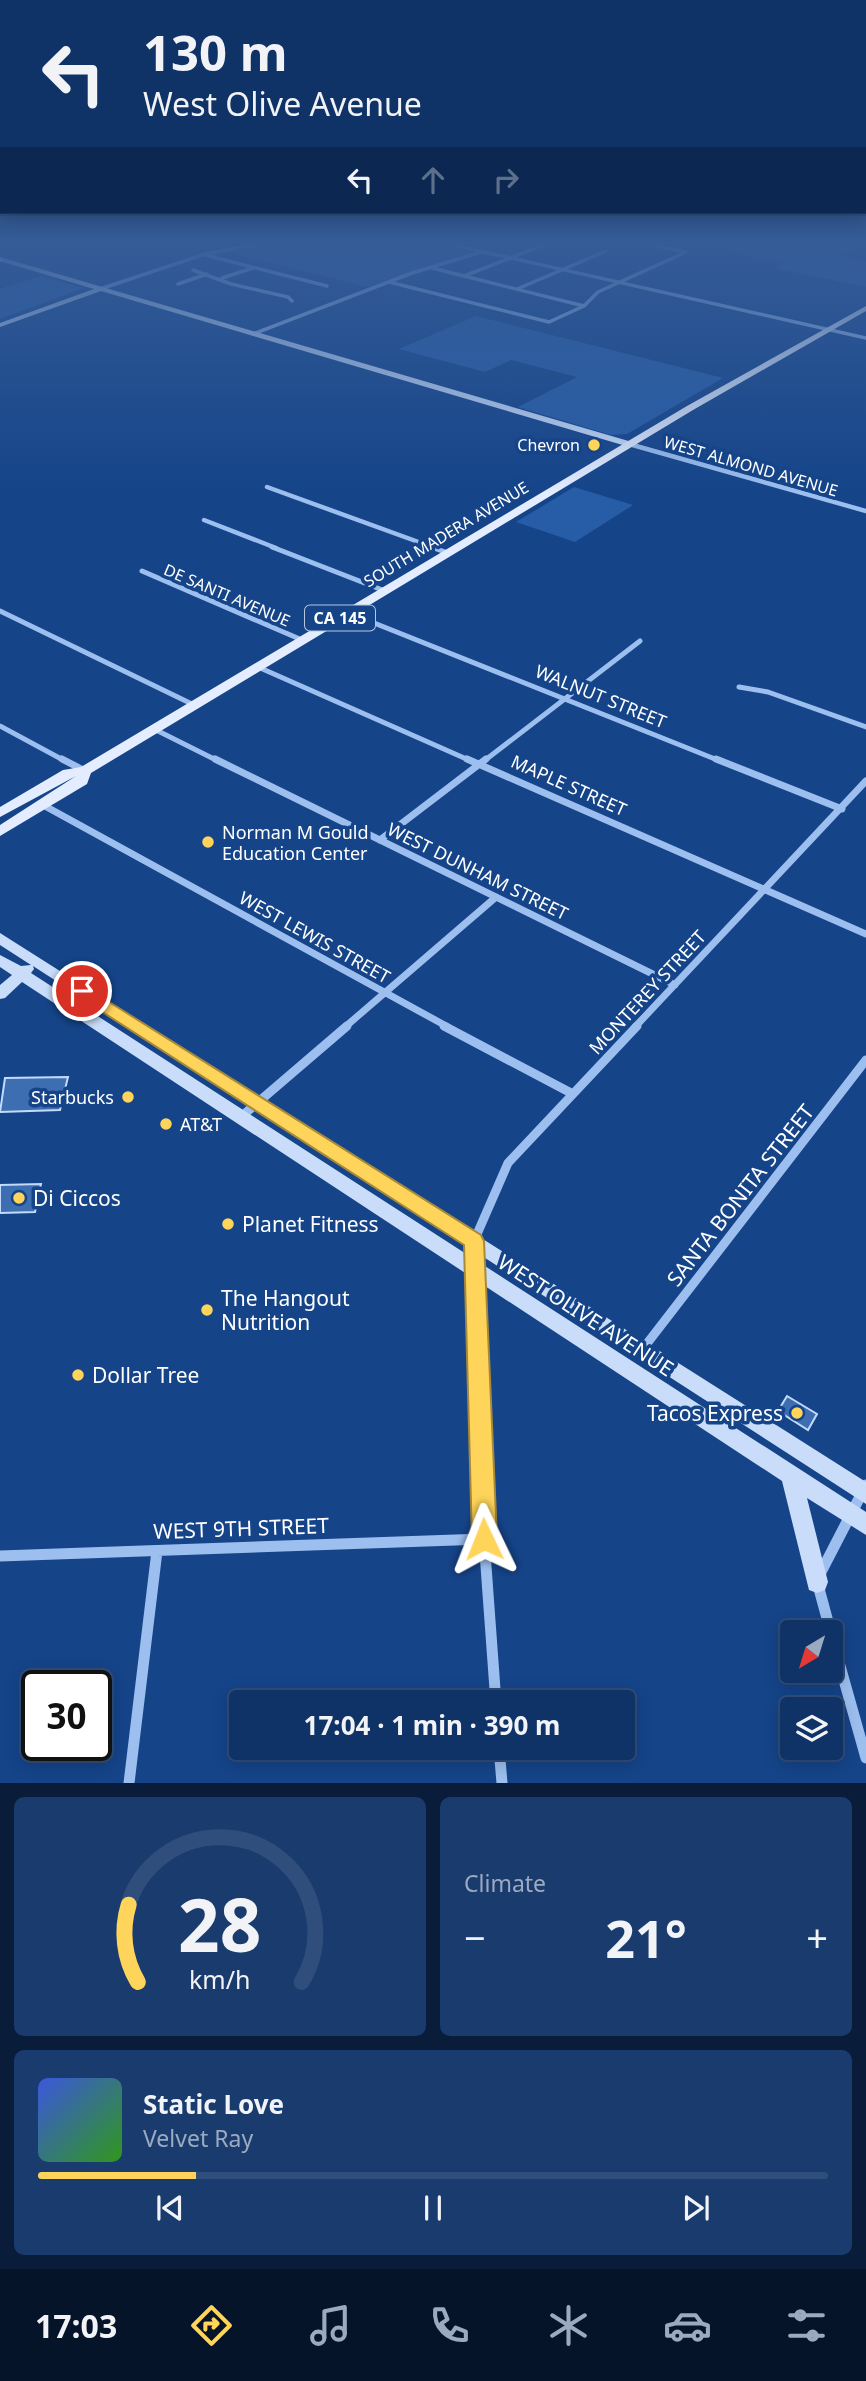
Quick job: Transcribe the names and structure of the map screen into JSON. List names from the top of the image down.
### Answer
{
  "streets": {
    "main road": ["SOUTH MADERA AVENUE", "CA 145", "WEST OLIVE AVENUE"],
    "street": [
      "WEST ALMOND AVENUE",
      "DE SANTI AVENUE",
      "WALNUT STREET",
      "MAPLE STREET",
      "WEST DUNHAM STREET",
      "WEST LEWIS STREET",
      "MONTEREY STREET",
      "SANTA BONITA STREET",
      "WEST 9TH STREET"
    ]
  },
  "crossings": [
    ["WEST ALMOND AVENUE", "SOUTH MADERA AVENUE"],
    ["SOUTH MADERA AVENUE", "DE SANTI AVENUE"],
    ["SOUTH MADERA AVENUE", "WALNUT STREET"],
    ["SOUTH MADERA AVENUE", "MAPLE STREET"],
    ["SOUTH MADERA AVENUE", "WEST DUNHAM STREET"],
    ["SOUTH MADERA AVENUE", "WEST LEWIS STREET"],
    ["WALNUT STREET", "MONTEREY STREET"],
    ["MAPLE STREET", "MONTEREY STREET"],
    ["WEST DUNHAM STREET", "MONTEREY STREET"],
    ["WEST LEWIS STREET", "MONTEREY STREET"],
    ["MONTEREY STREET", "WEST OLIVE AVENUE"],
    ["SANTA BONITA STREET", "WEST OLIVE AVENUE"]
  ],
  "places": [
    "Chevron",
    "Norman M Gould Education Center",
    "Starbucks",
    "AT&T",
    "Di Ciccos",
    "Planet Fitness",
    "The Hangout Nutrition",
    "Dollar Tree",
    "Tacos Express"
  ],
  "north": "bottom left",
  "page": {
    "turn": ["130 m", "West Olive Avenue"],
    "limit": "30",
    "trip": "17:04 · 1 min · 390 m",
    "tile": "Climate",
    "heat": ["−", "21°", "+"],
    "song": ["Static Love", "Velvet Ray"],
    "tabs": "17:03",
    "gauge": ["28", "km/h"]
  }
}
